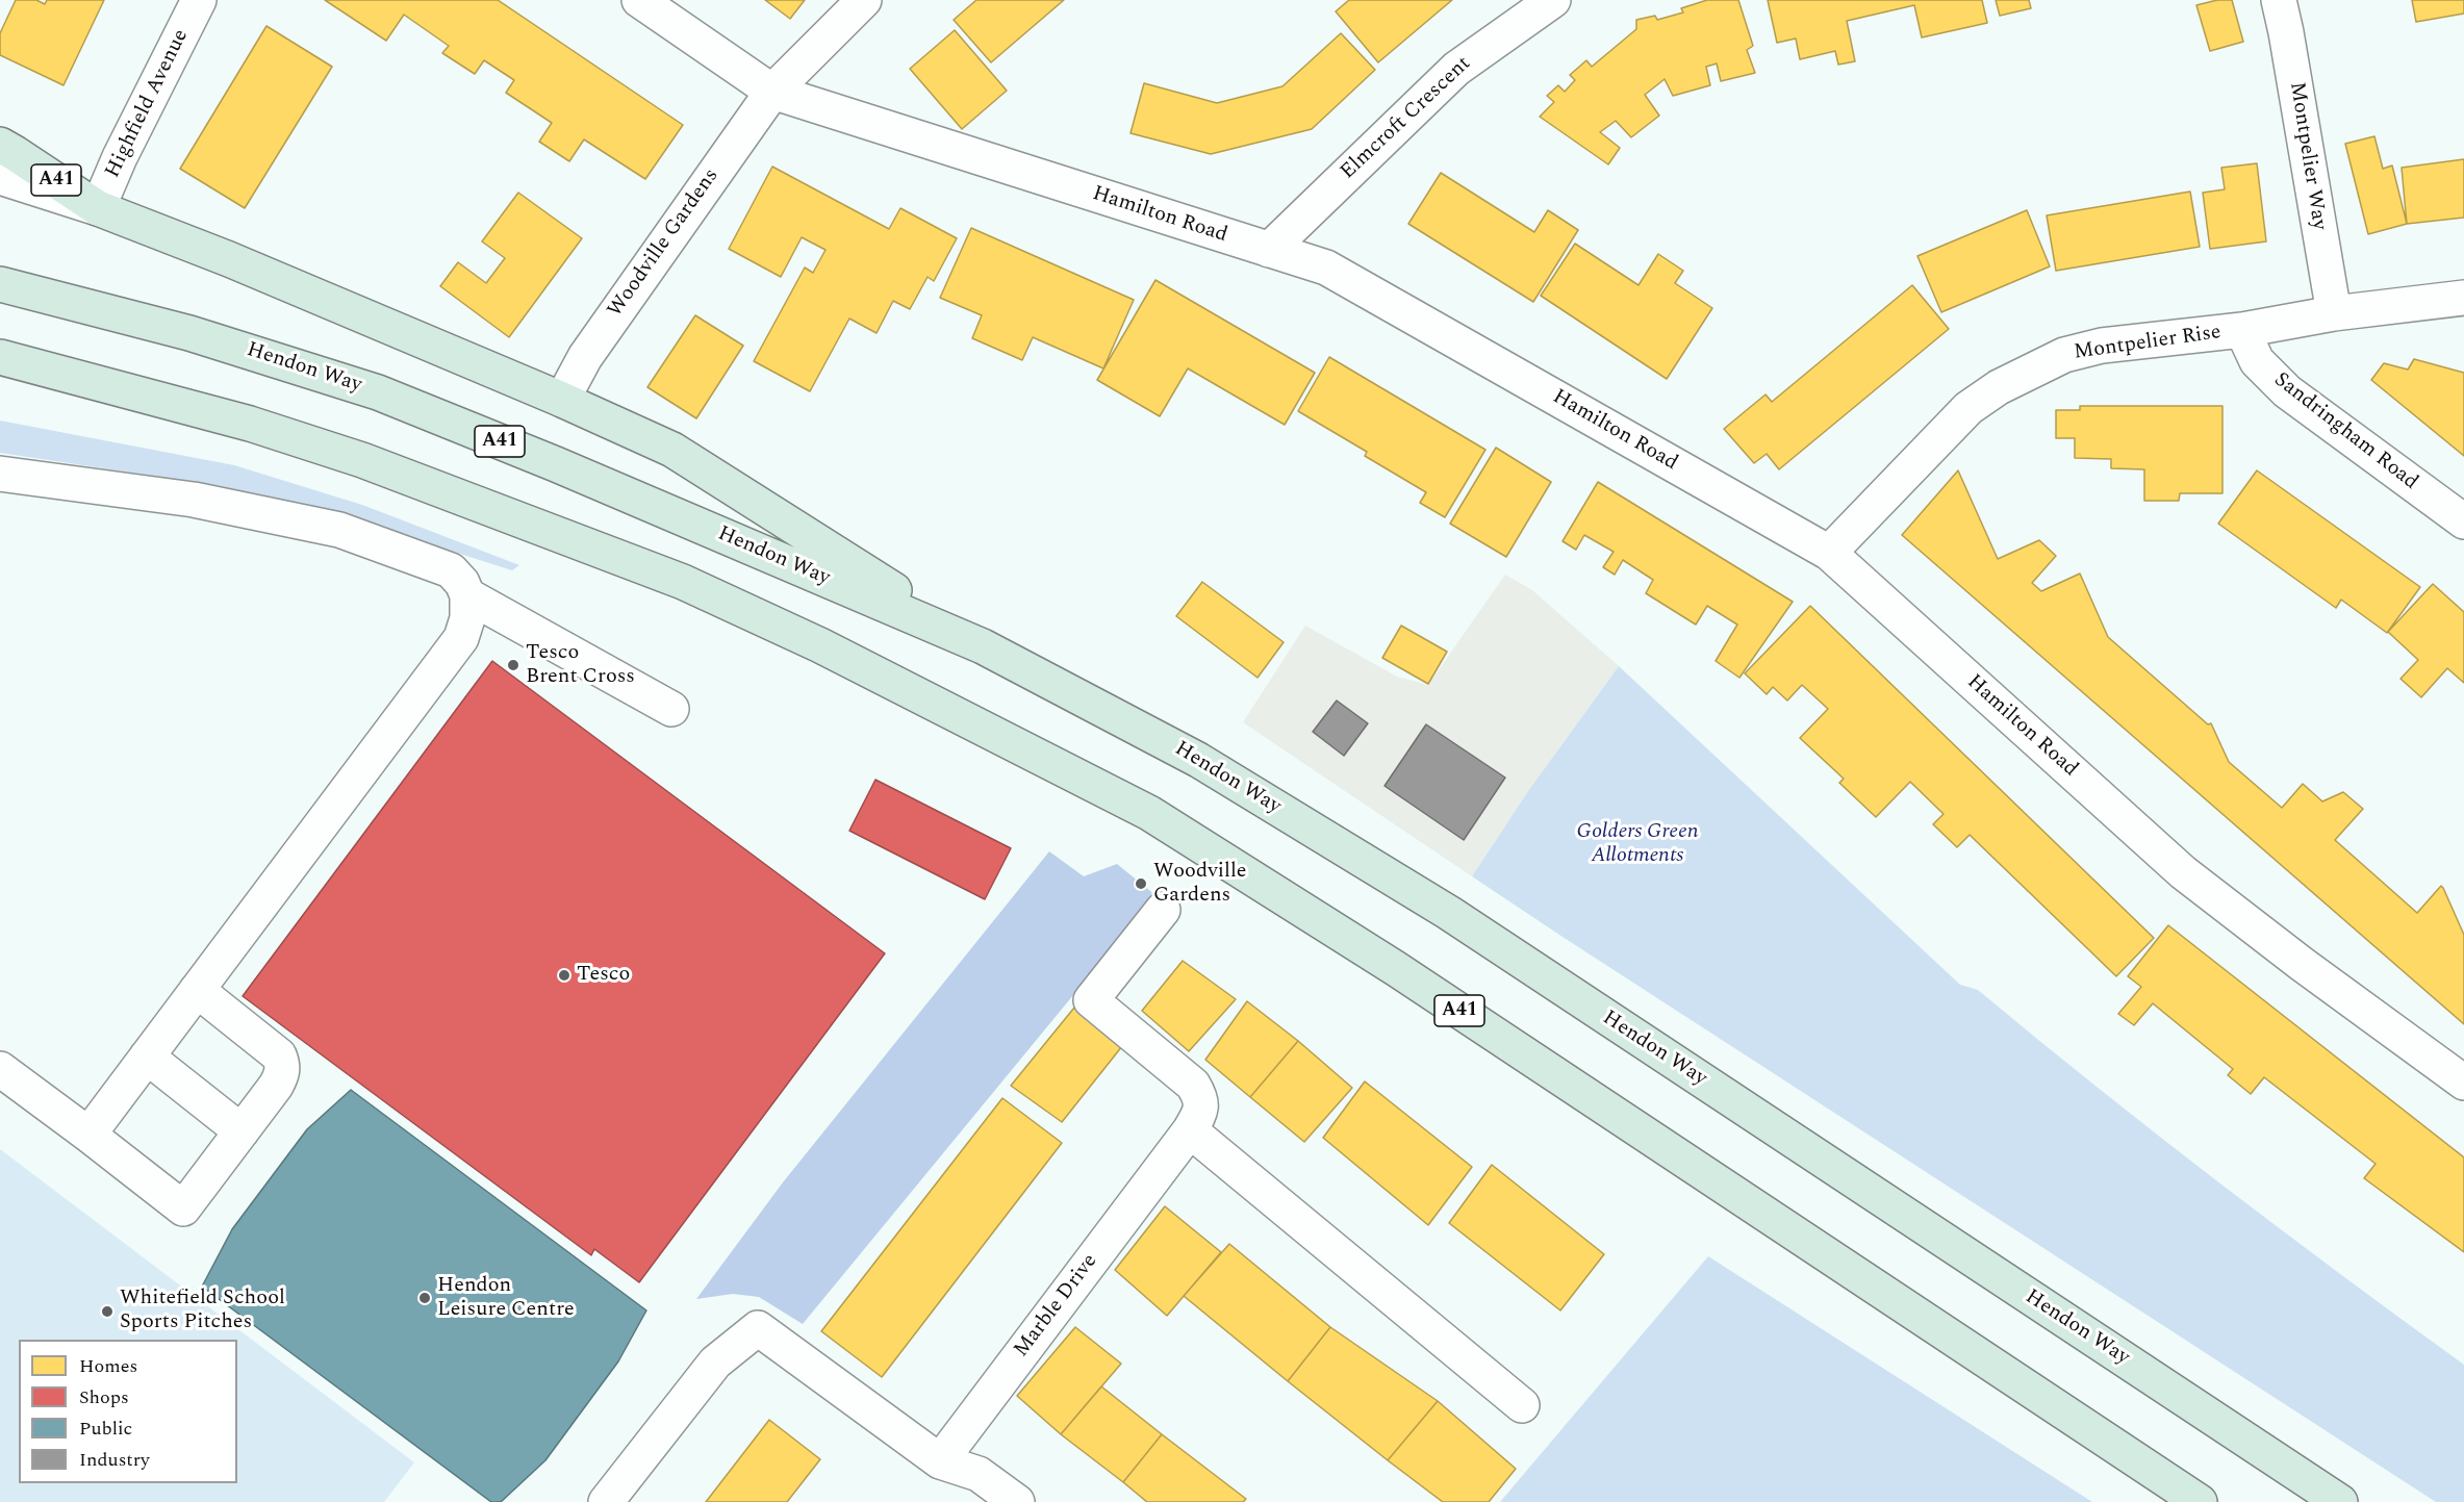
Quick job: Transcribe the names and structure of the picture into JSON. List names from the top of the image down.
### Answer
{
  "streets": {
    "highway": ["A41", "Hendon Way"],
    "street": [
      "Highfield Avenue",
      "Elmcroft Crescent",
      "Montpelier Way",
      "Hamilton Road",
      "Woodville Gardens",
      "Montpelier Rise",
      "Sandringham Road",
      "Marble Drive"
    ]
  },
  "crossings": [
    ["Highfield Avenue", "A41"],
    ["Elmcroft Crescent", "Hamilton Road"],
    ["Montpelier Way", "Montpelier Rise"],
    ["A41", "Woodville Gardens"],
    ["A41", "Hendon Way"],
    ["Hamilton Road", "Woodville Gardens"],
    ["Hamilton Road", "Montpelier Rise"],
    ["Montpelier Rise", "Sandringham Road"]
  ],
  "parks": ["Golders Green Allotments"],
  "places": [
    "Tesco Brent Cross",
    "Woodville Gardens",
    "Tesco",
    "Hendon Leisure Centre",
    "Whitefield School Sports Pitches"
  ],
  "legend": [
    "Homes",
    "Shops",
    "Public",
    "Industry"
  ]
}
